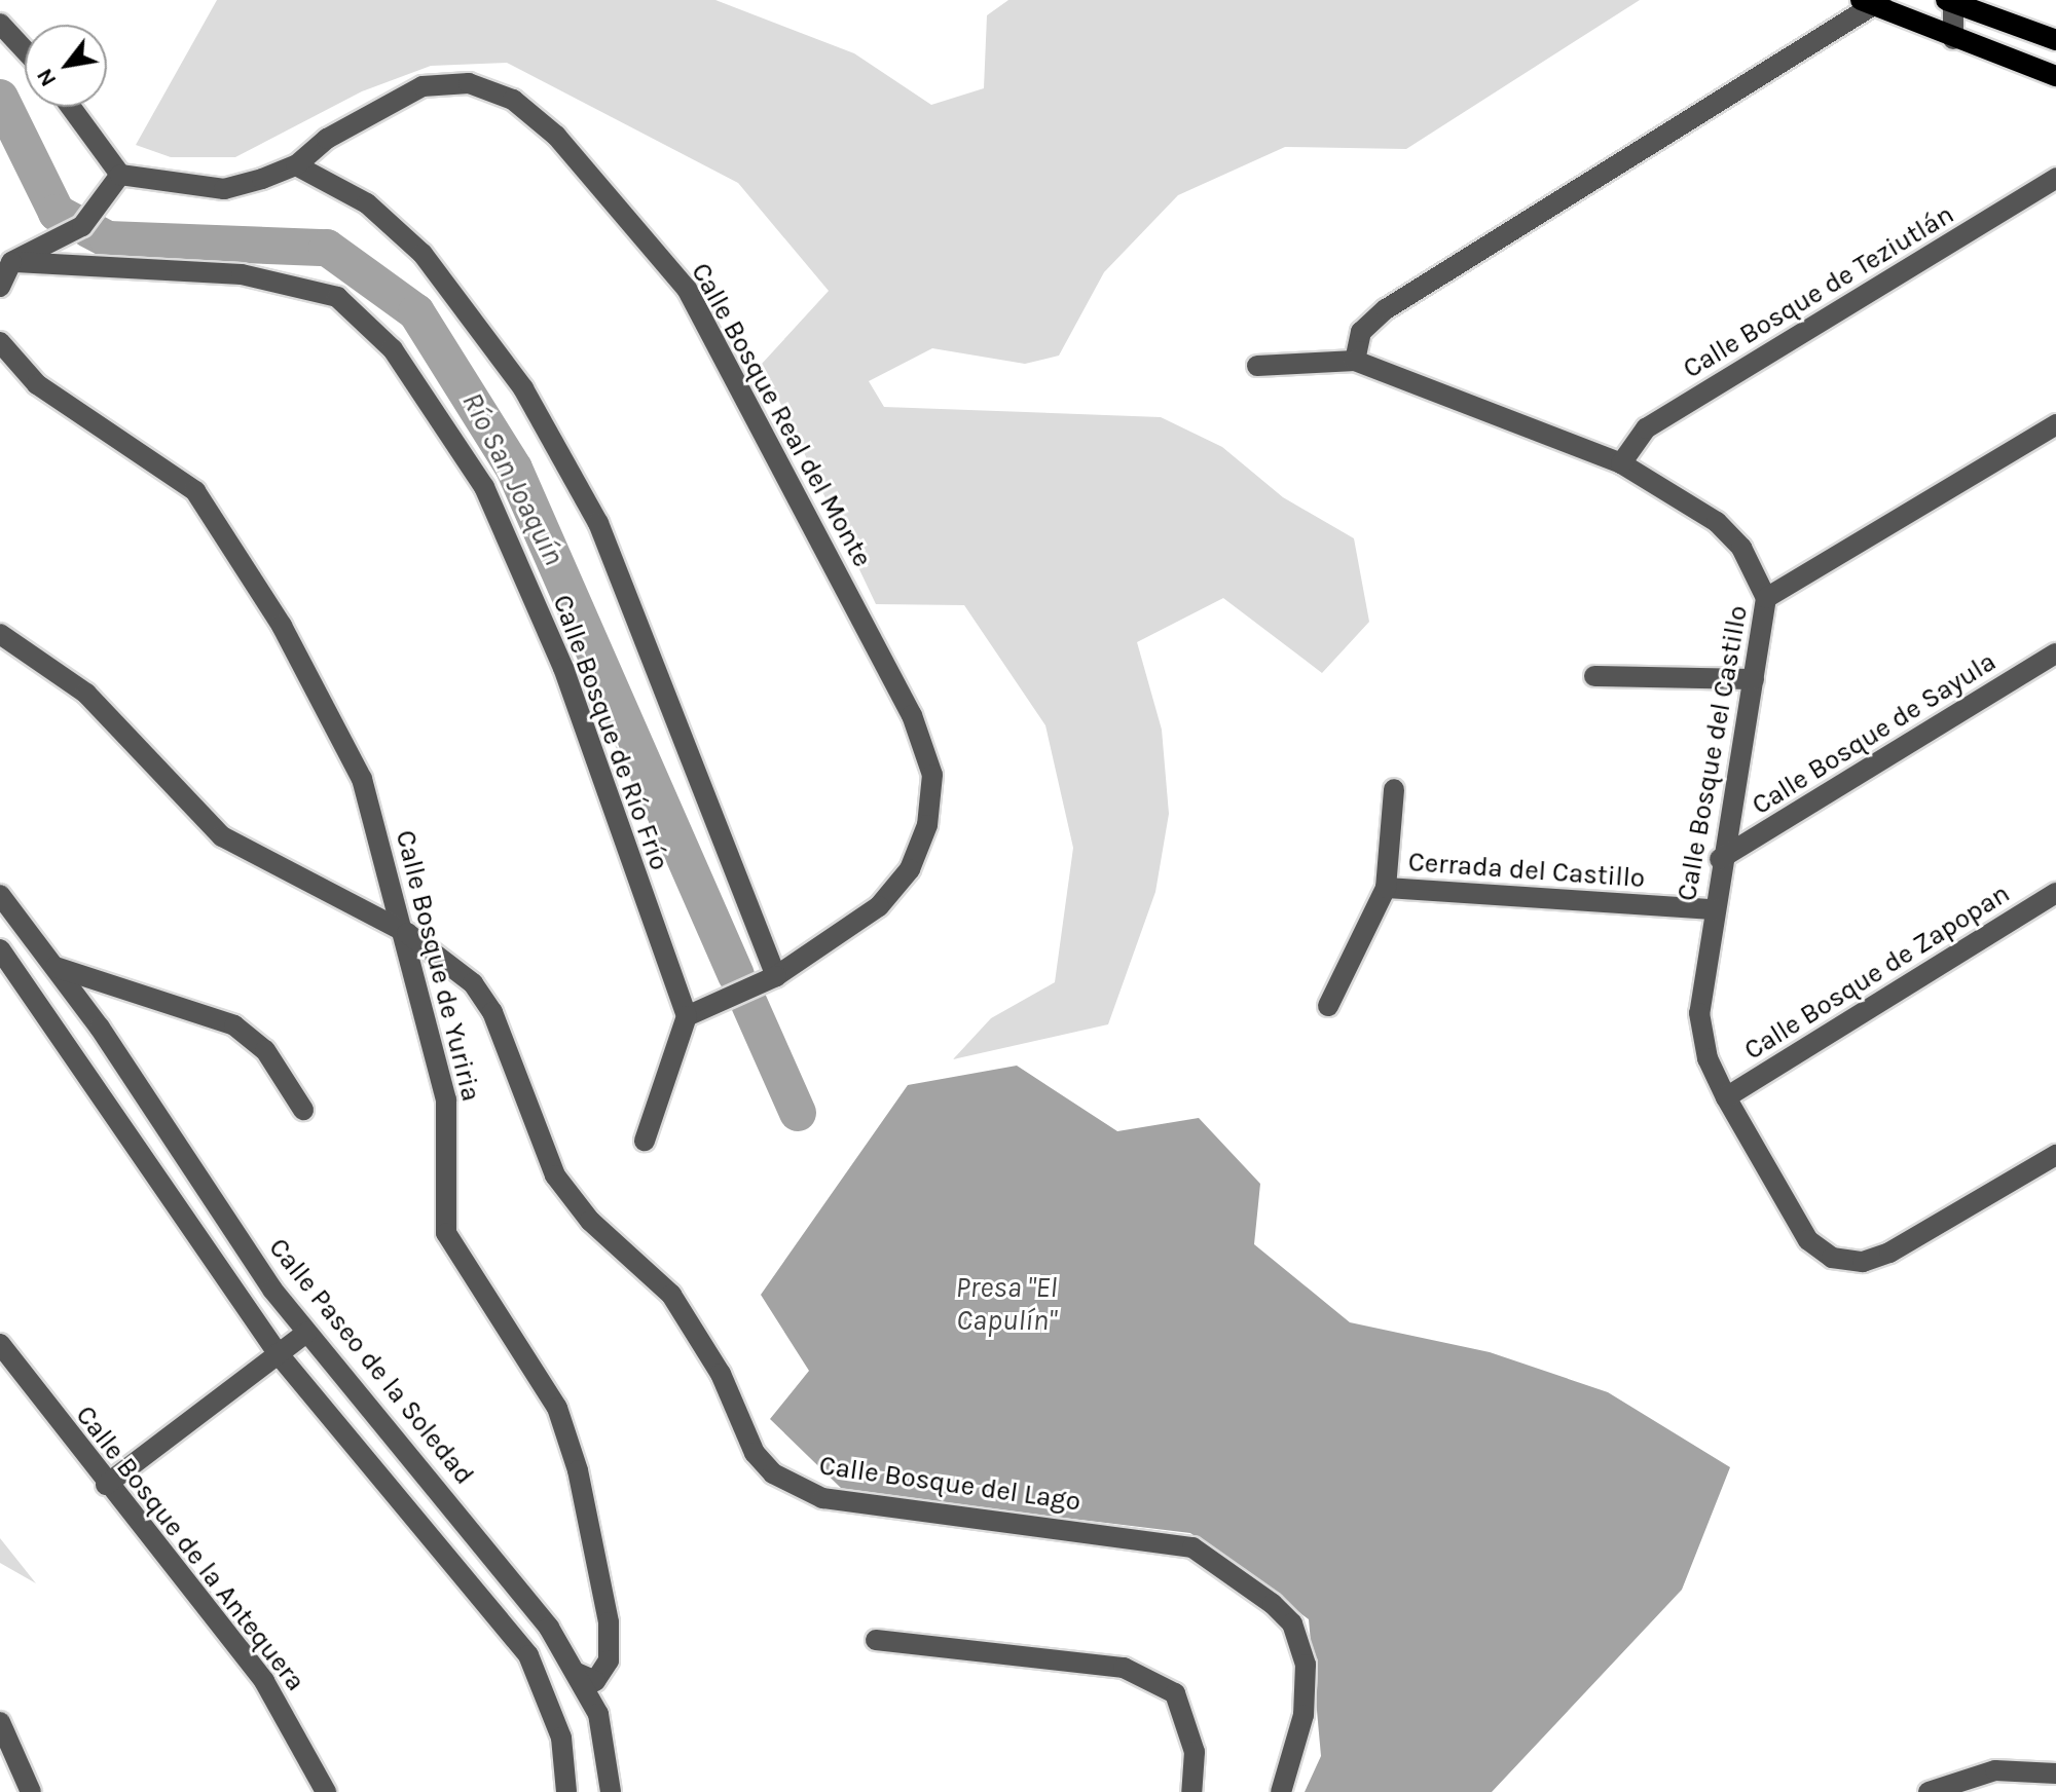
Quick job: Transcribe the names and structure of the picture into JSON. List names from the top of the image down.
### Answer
{
  "streets": {
    "street": [
      "Calle Bosque de Teziutlán",
      "Calle Bosque Real del Monte",
      "Calle Bosque de Río Frío",
      "Calle Bosque de Sayula",
      "Calle Bosque del Castillo",
      "Cerrada del Castillo",
      "Calle Bosque de Yuriria",
      "Calle Bosque de Zapopan",
      "Calle Paseo de la Soledad",
      "Calle Bosque del Lago",
      "Calle Bosque de la Antequera"
    ]
  },
  "crossings": [
    ["Calle Bosque de Teziutlán", "Calle Bosque del Castillo"],
    ["Calle Bosque de Sayula", "Calle Bosque del Castillo"],
    ["Calle Bosque del Castillo", "Cerrada del Castillo"],
    ["Calle Bosque del Castillo", "Calle Bosque de Zapopan"],
    ["Calle Bosque de Yuriria", "Calle Paseo de la Soledad"],
    ["Calle Bosque de Yuriria", "Calle Bosque del Lago"]
  ],
  "water": ["Río San Joaquín", "Presa \"El Capulín\""],
  "north": "bottom left"
}
